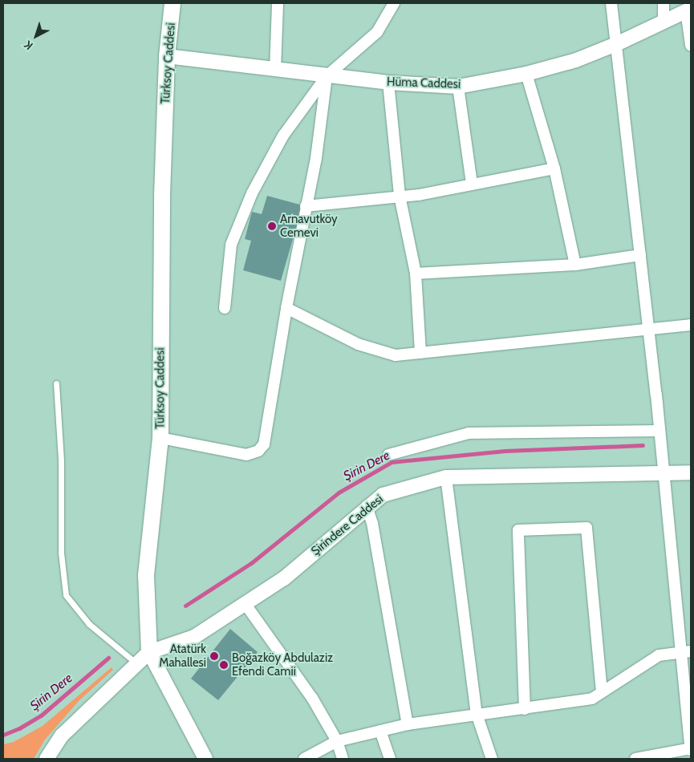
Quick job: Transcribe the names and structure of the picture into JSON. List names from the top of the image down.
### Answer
{
  "streets": {
    "main road": ["Türksoy Caddesi"],
    "street": ["Hüma Caddesi", "Şirindere Caddesi"]
  },
  "crossings": [
    ["Türksoy Caddesi", "Hüma Caddesi"],
    ["Türksoy Caddesi", "Şirindere Caddesi"]
  ],
  "water": ["Şirin Dere"],
  "places": ["Arnavutköy Cemevi", "Atatürk Mahallesi", "Boğazköy Abdulaziz Efendi Camii"],
  "north": "bottom left"
}
